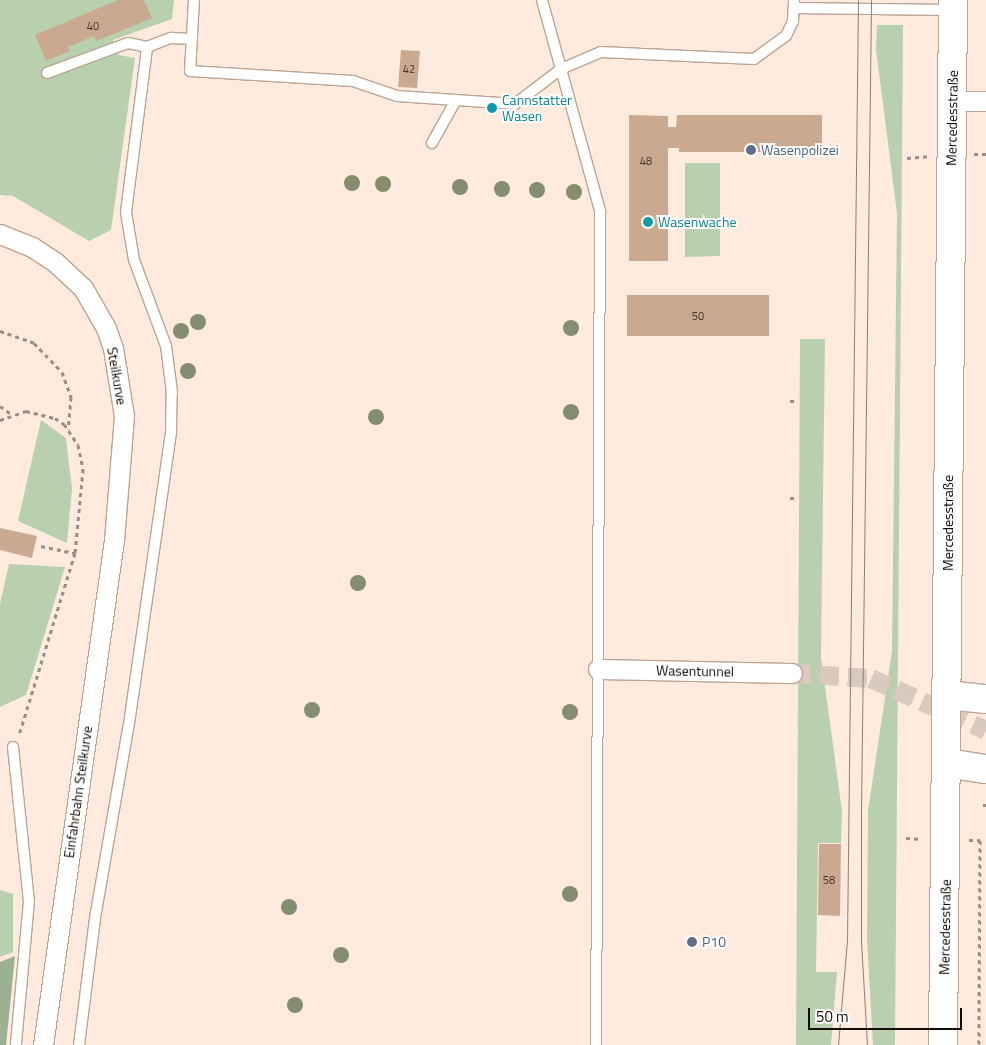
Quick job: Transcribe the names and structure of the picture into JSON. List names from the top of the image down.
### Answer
{
  "streets": {
    "main road": ["Mercedesstraße"],
    "street": ["Steilkurve", "Wasentunnel", "Einfahrbahn Steilkurve"]
  },
  "crossings": [
    ["Steilkurve", "Einfahrbahn Steilkurve"]
  ],
  "places": [
    "Cannstatter Wasen",
    "Wasenpolizei",
    "Wasenwache",
    "P10"
  ],
  "house_numbers": [
    "40",
    "42",
    "48",
    "50",
    "58"
  ],
  "scale_bar": "50 m"
}
